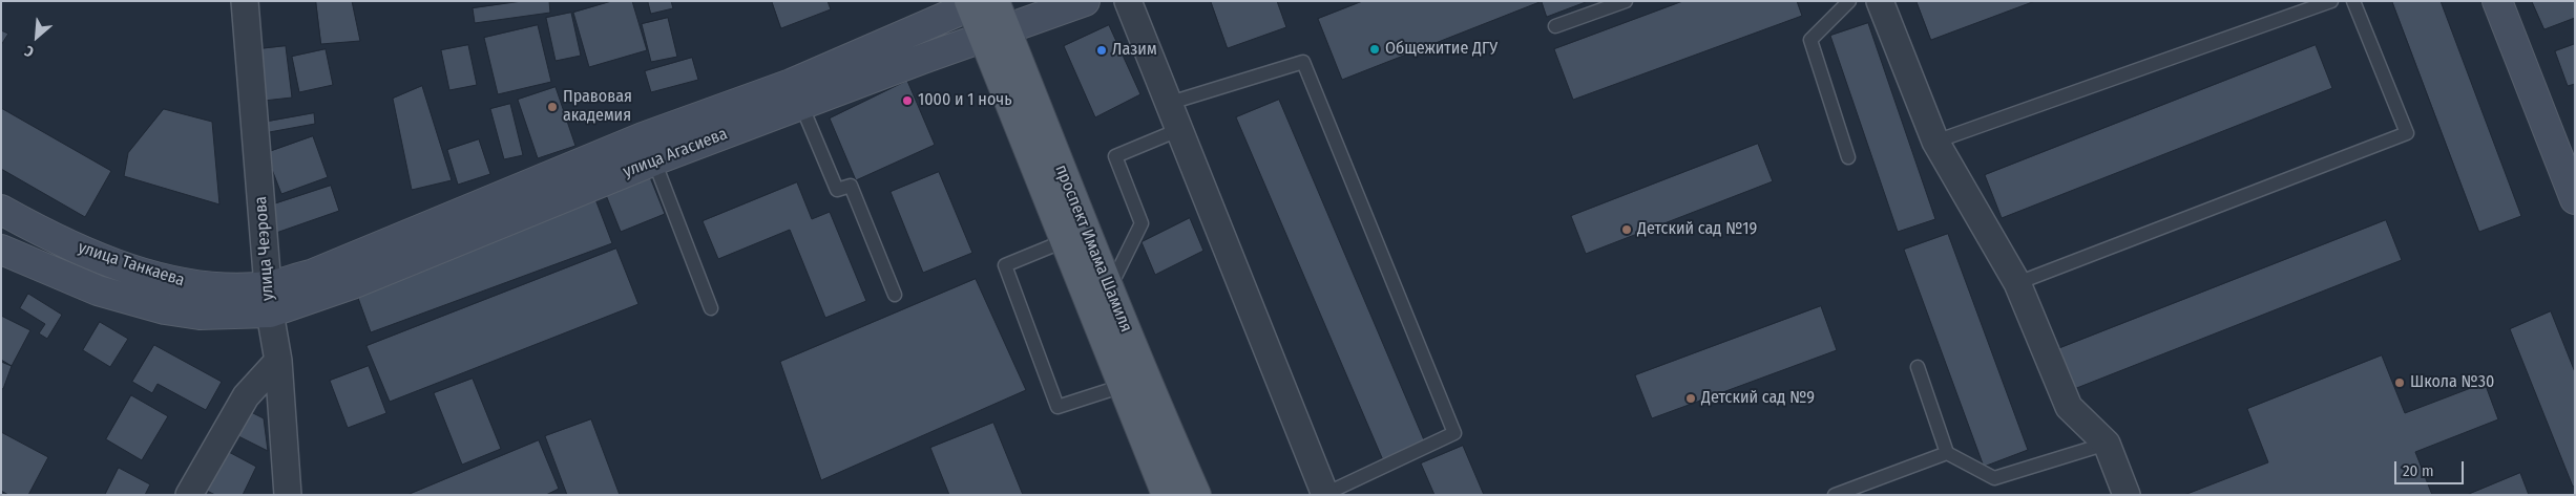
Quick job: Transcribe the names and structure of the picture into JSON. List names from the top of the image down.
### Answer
{
  "streets": {
    "main road": ["улица Агасиева", "проспект Имама Шамиля", "улица Танкаева"],
    "street": ["улица Чеэрова"]
  },
  "crossings": [
    ["улица Агасиева", "улица Чеэрова"],
    ["улица Агасиева", "проспект Имама Шамиля"],
    ["улица Агасиева", "улица Танкаева"],
    ["улица Чеэрова", "улица Танкаева"]
  ],
  "places": [
    "Общежитие ДГУ",
    "Лазим",
    "1000 и 1 ночь",
    "Правовая академия",
    "Детский сад №19",
    "Школа №30",
    "Детский сад №9"
  ],
  "scale_bar": "20 m",
  "north": "bottom left"
}
